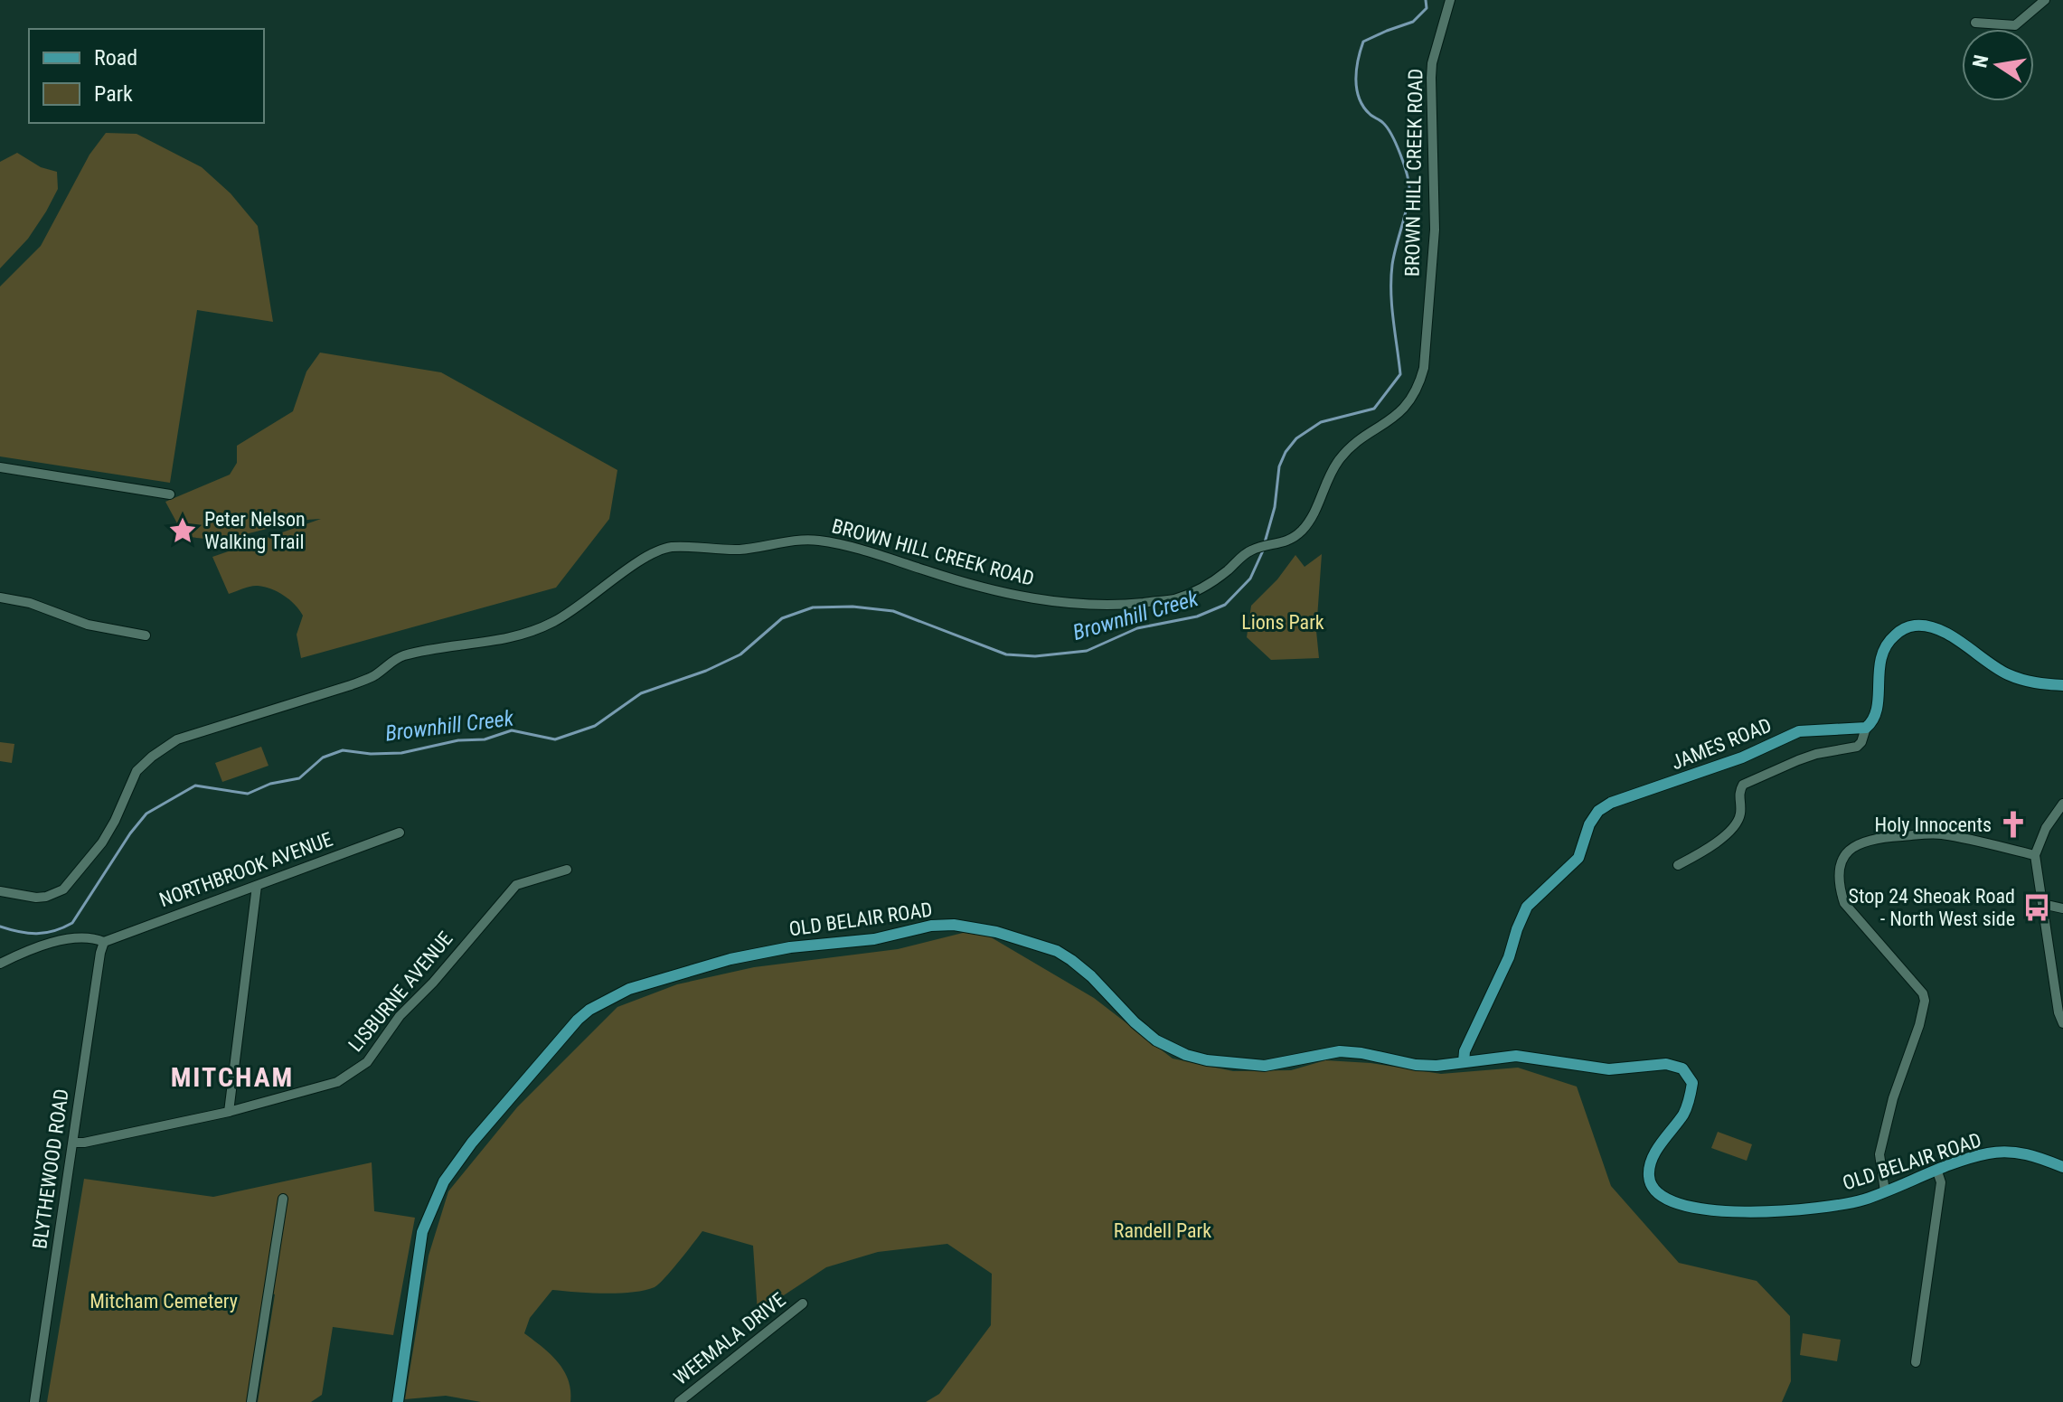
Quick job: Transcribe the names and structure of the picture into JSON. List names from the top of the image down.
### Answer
{
  "streets": {
    "main road": ["JAMES ROAD", "OLD BELAIR ROAD"],
    "street": [
      "BROWN HILL CREEK ROAD",
      "NORTHBROOK AVENUE",
      "LISBURNE AVENUE",
      "BLYTHEWOOD ROAD",
      "WEEMALA DRIVE"
    ]
  },
  "crossings": [
    ["JAMES ROAD", "OLD BELAIR ROAD"],
    ["NORTHBROOK AVENUE", "BLYTHEWOOD ROAD"],
    ["LISBURNE AVENUE", "BLYTHEWOOD ROAD"]
  ],
  "districts": ["MITCHAM"],
  "water": ["Brownhill Creek"],
  "parks": ["Lions Park", "Randell Park", "Mitcham Cemetery"],
  "places": {
    "place": ["Peter Nelson Walking Trail"],
    "church": ["Holy Innocents"],
    "bus stop": ["Stop 24 Sheoak Road - North West side"]
  },
  "legend": ["Road", "Park"],
  "north": "left"
}
